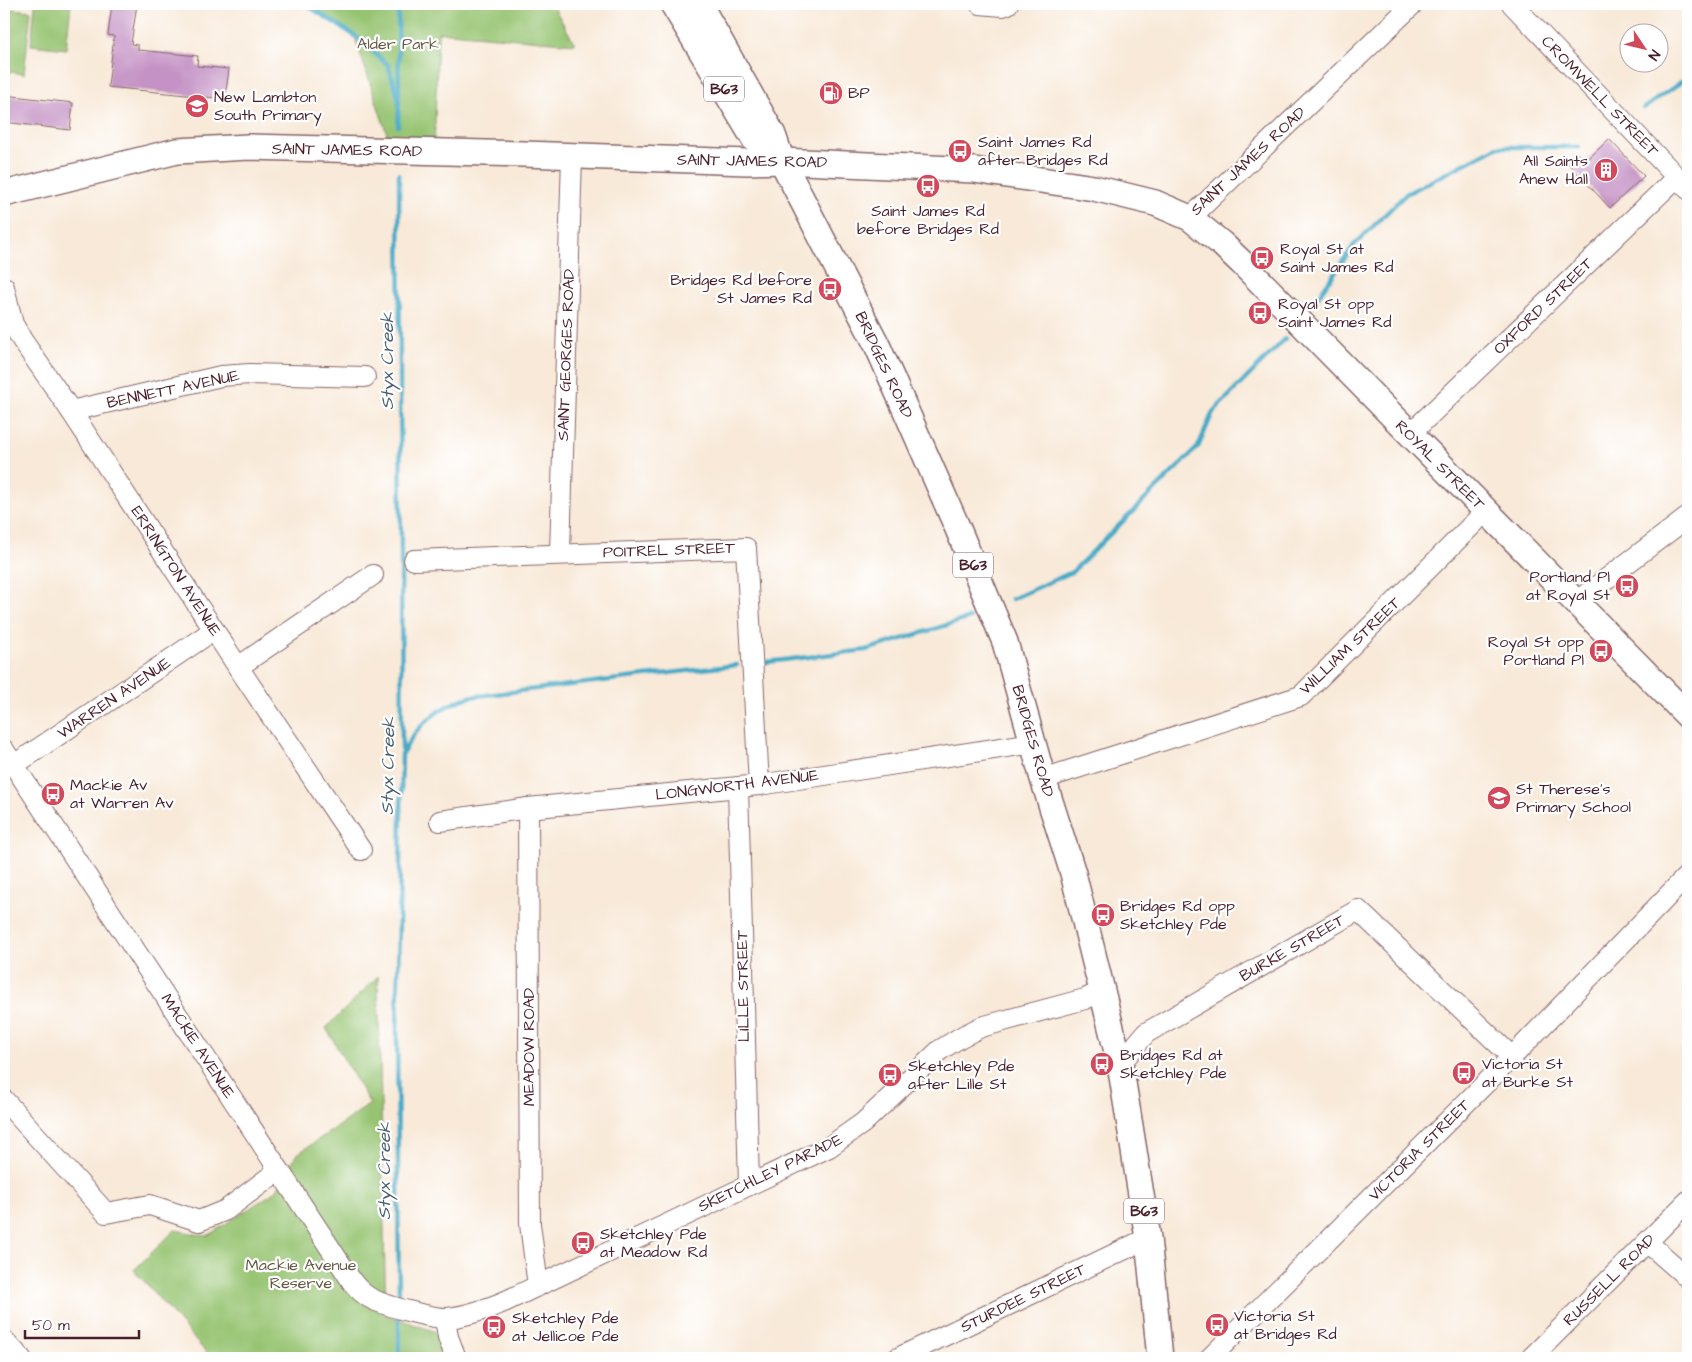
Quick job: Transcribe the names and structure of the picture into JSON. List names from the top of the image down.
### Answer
{
  "streets": {
    "main road": [
      "B63",
      "SAINT JAMES ROAD",
      "BRIDGES ROAD",
      "ROYAL STREET"
    ],
    "street": [
      "CROMWELL STREET",
      "OXFORD STREET",
      "SAINT GEORGES ROAD",
      "BENNETT AVENUE",
      "POITREL STREET",
      "ERRINGTON AVENUE",
      "WILLIAM STREET",
      "WARREN AVENUE",
      "LONGWORTH AVENUE",
      "BURKE STREET",
      "LILLE STREET",
      "MACKIE AVENUE",
      "MEADOW ROAD",
      "VICTORIA STREET",
      "SKETCHLEY PARADE",
      "RUSSELL ROAD",
      "STURDEE STREET"
    ]
  },
  "crossings": [
    ["CROMWELL STREET", "OXFORD STREET"],
    ["SAINT JAMES ROAD", "SAINT GEORGES ROAD"],
    ["SAINT JAMES ROAD", "BRIDGES ROAD"],
    ["SAINT JAMES ROAD", "ROYAL STREET"],
    ["OXFORD STREET", "ROYAL STREET"],
    ["SAINT GEORGES ROAD", "POITREL STREET"],
    ["BRIDGES ROAD", "WILLIAM STREET"],
    ["BRIDGES ROAD", "LONGWORTH AVENUE"],
    ["BRIDGES ROAD", "BURKE STREET"],
    ["BRIDGES ROAD", "SKETCHLEY PARADE"],
    ["BRIDGES ROAD", "STURDEE STREET"],
    ["BENNETT AVENUE", "ERRINGTON AVENUE"],
    ["ROYAL STREET", "WILLIAM STREET"],
    ["POITREL STREET", "LONGWORTH AVENUE"],
    ["ERRINGTON AVENUE", "WARREN AVENUE"],
    ["WARREN AVENUE", "MACKIE AVENUE"],
    ["LONGWORTH AVENUE", "LILLE STREET"],
    ["LONGWORTH AVENUE", "MEADOW ROAD"],
    ["BURKE STREET", "VICTORIA STREET"],
    ["LILLE STREET", "SKETCHLEY PARADE"],
    ["MACKIE AVENUE", "SKETCHLEY PARADE"],
    ["MEADOW ROAD", "SKETCHLEY PARADE"]
  ],
  "water": ["Styx Creek"],
  "parks": ["Alder Park", "Mackie Avenue Reserve"],
  "places": {
    "fuel station": ["BP"],
    "school or university": ["New Lambton South Primary", "St Therese's Primary School"],
    "bus stop": [
      "Saint James Rd after Bridges Rd",
      "Saint James Rd before Bridges Rd",
      "Royal St at Saint James Rd",
      "Bridges Rd before St James Rd",
      "Royal St opp Saint James Rd",
      "Portland Pl at Royal St",
      "Royal St opp Portland Pl",
      "Mackie Av at Warren Av",
      "Bridges Rd opp Sketchley Pde",
      "Bridges Rd at Sketchley Pde",
      "Victoria St at Burke St",
      "Sketchley Pde after Lille St",
      "Sketchley Pde at Meadow Rd",
      "Victoria St at Bridges Rd",
      "Sketchley Pde at Jellicoe Pde"
    ],
    "building": ["All Saints Anew Hall"]
  },
  "scale_bar": "50 m",
  "north": "bottom right"
}
